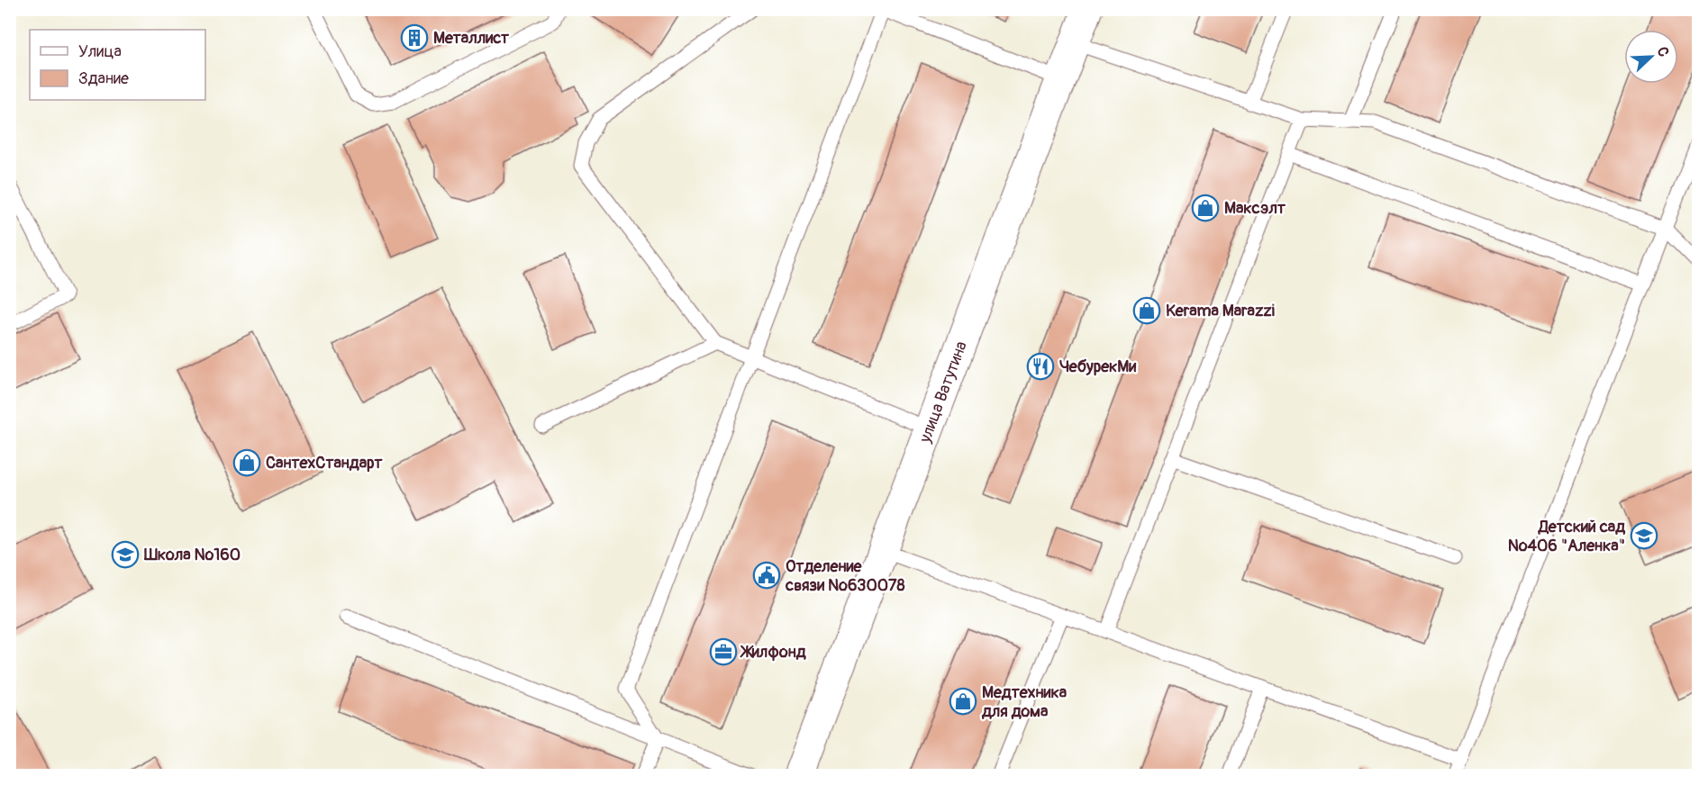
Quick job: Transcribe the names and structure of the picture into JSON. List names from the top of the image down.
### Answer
{
  "streets": {
    "main road": ["улица Ватутина"]
  },
  "places": {
    "building": ["Металлист"],
    "shop": [
      "Максэлт",
      "Kerama Marazzi",
      "СантехСтандарт",
      "Медтехника для дома"
    ],
    "restaurant": ["ЧебурекМи"],
    "school or university": ["Детский сад №406 \"Аленка\"", "Школа №160"],
    "public building": ["Отделение связи №630078"],
    "office": ["Жилфонд"]
  },
  "legend": ["Улица", "Здание"],
  "north": "top right"
}
